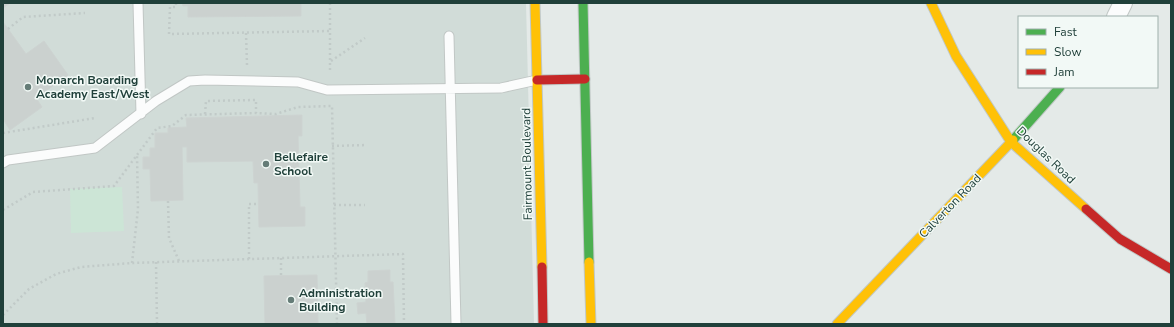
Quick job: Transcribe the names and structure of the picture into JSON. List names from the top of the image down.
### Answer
{
  "streets": {
    "main road": ["Douglas Road", "Fairmount Boulevard", "Calverton Road"]
  },
  "crossings": [
    ["Douglas Road", "Calverton Road"]
  ],
  "places": ["Monarch Boarding Academy East/West", "Bellefaire School", "Administration Building"],
  "legend": ["Fast", "Slow", "Jam"]
}
